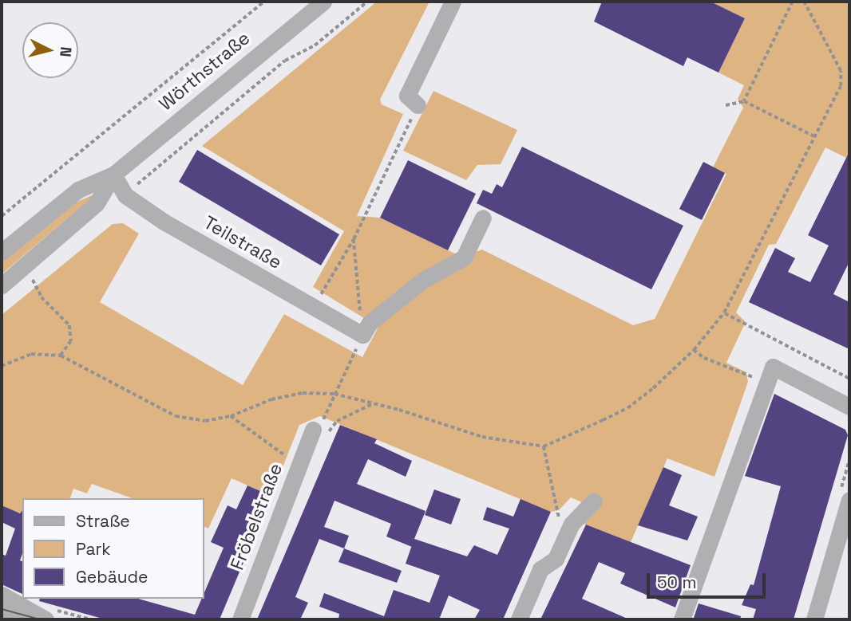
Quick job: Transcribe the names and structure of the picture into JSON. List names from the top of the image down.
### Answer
{
  "streets": {
    "street": ["Wörthstraße", "Teilstraße", "Fröbelstraße"]
  },
  "crossings": [
    ["Wörthstraße", "Teilstraße"]
  ],
  "legend": ["Straße", "Park", "Gebäude"],
  "scale_bar": "50 m",
  "north": "right"
}
